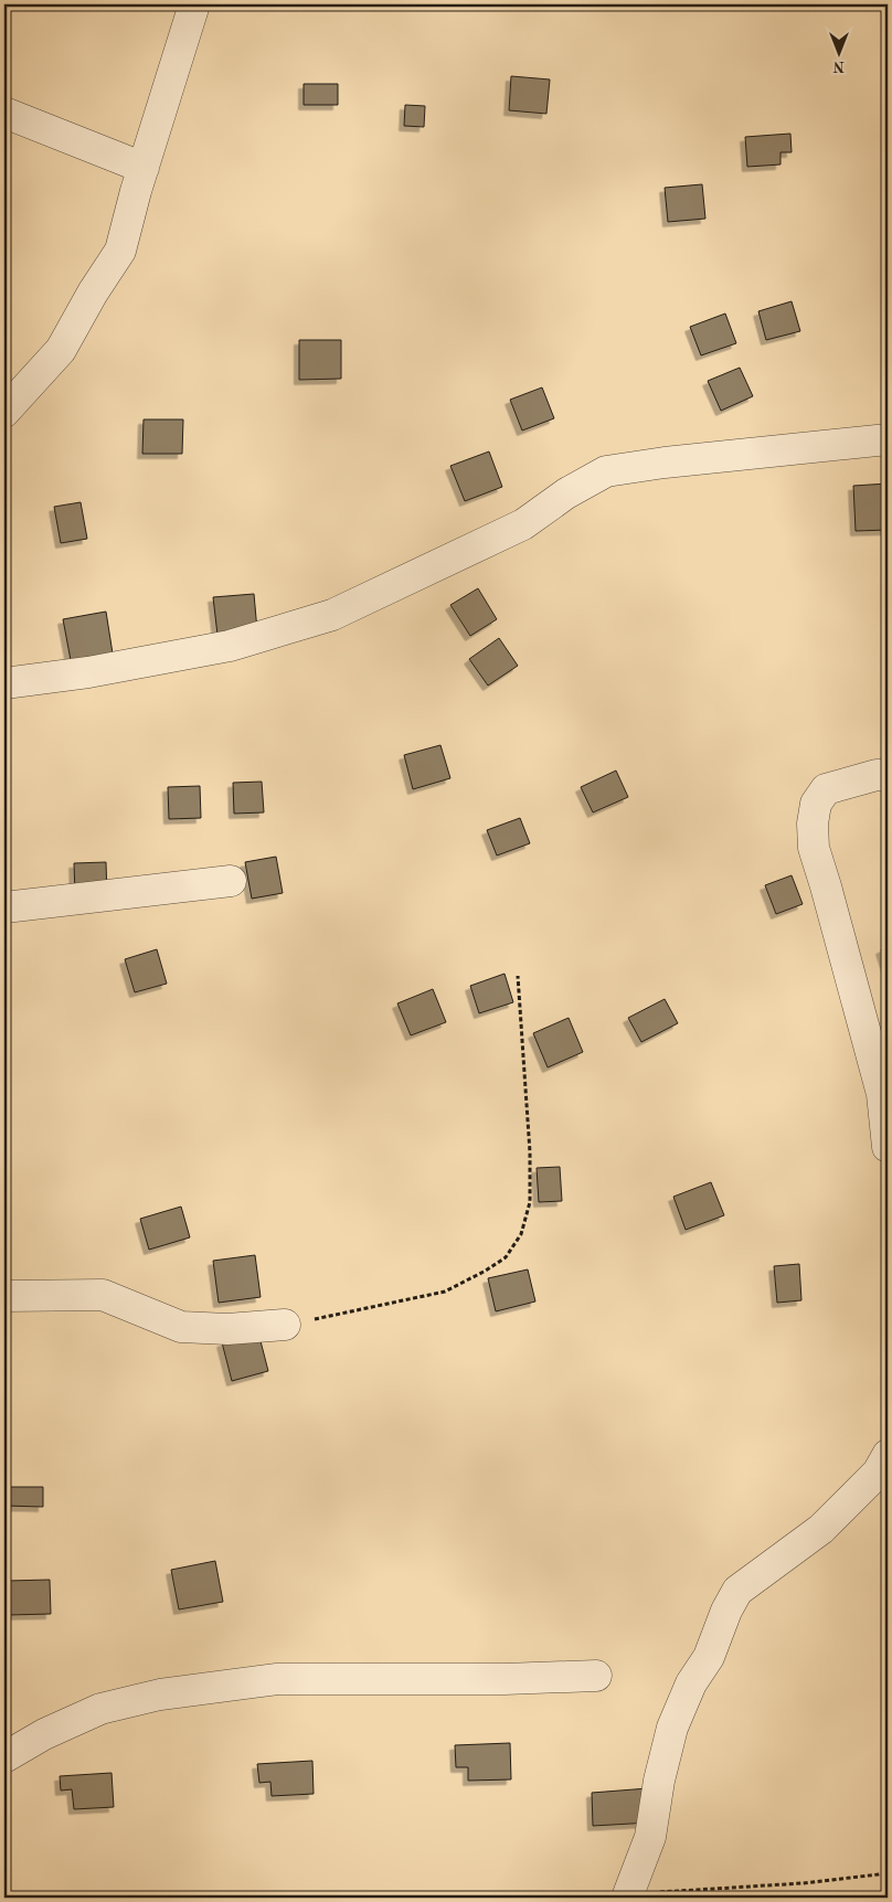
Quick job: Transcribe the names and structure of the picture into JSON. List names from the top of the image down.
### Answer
{
  "north": "bottom"
}
